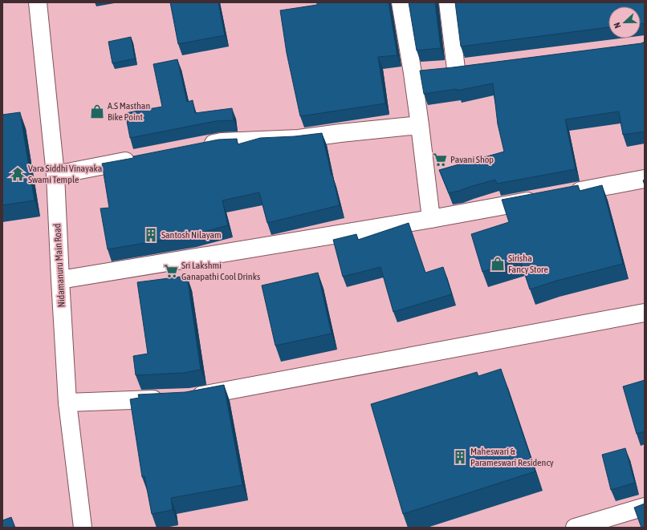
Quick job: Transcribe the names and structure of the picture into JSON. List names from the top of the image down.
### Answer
{
  "streets": {
    "street": ["Nidamanuru Main Road"]
  },
  "places": {
    "shop": ["A.S Masthan Bike Point", "Sirisha Fancy Store"],
    "supermarket": ["Pavani Shop", "Sri Lakshmi Ganapathi Cool Drinks"],
    "temple": ["Vara Siddhi Vinayaka Swami Temple"],
    "building": ["Santosh Nilayam", "Maheswari & Parameswari Residency"]
  },
  "north": "left"
}
